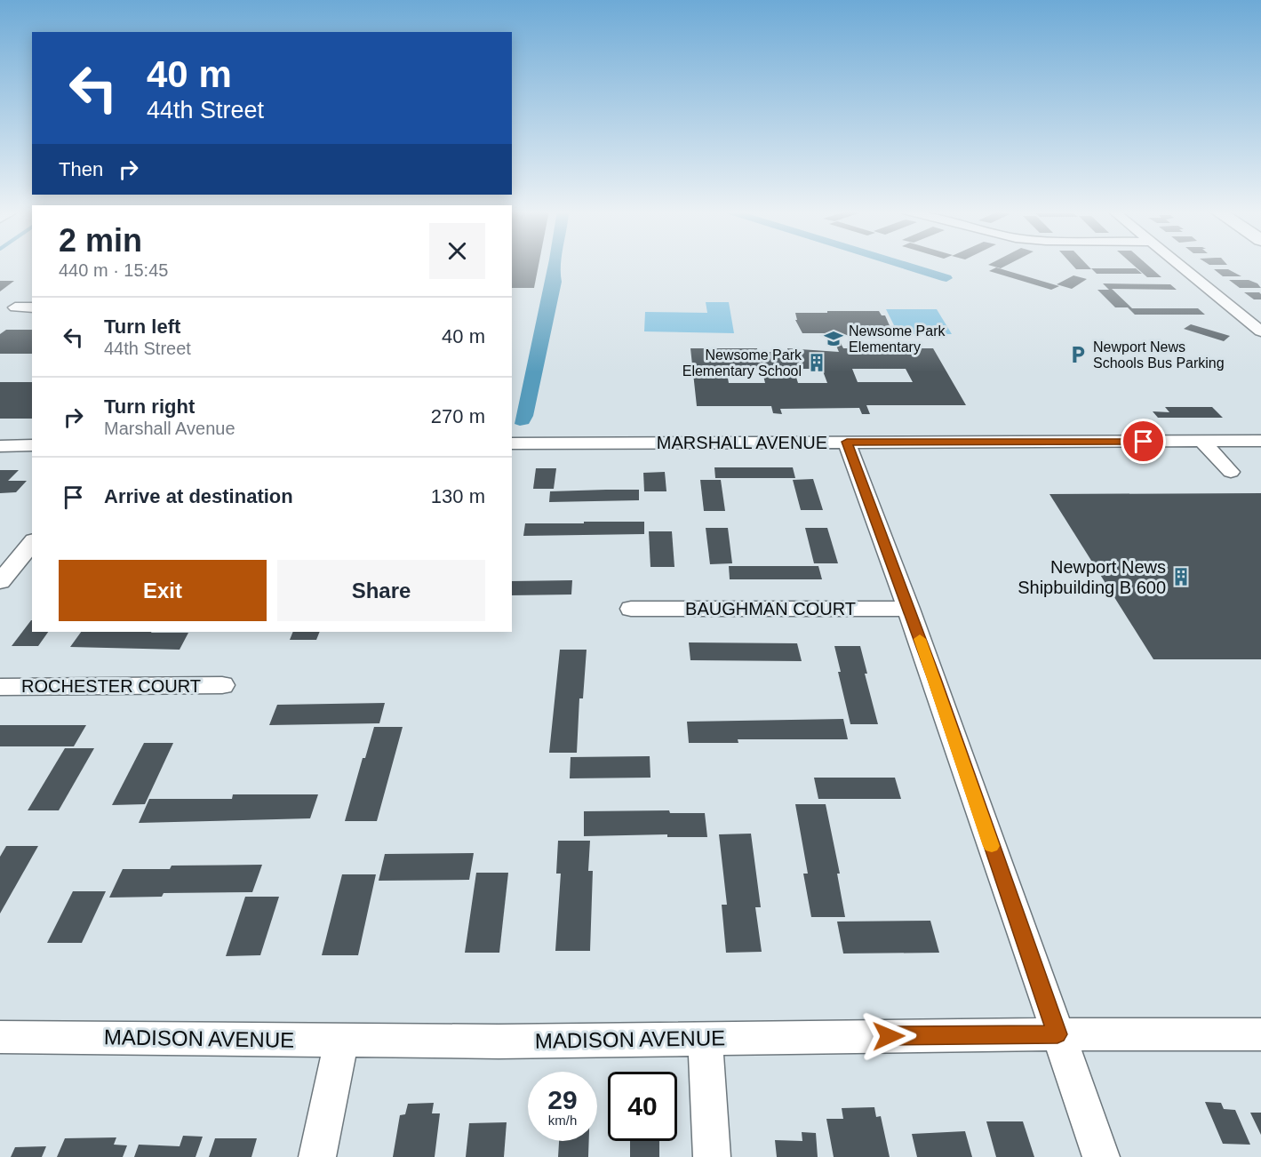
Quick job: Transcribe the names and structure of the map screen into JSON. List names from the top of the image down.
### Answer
{
  "streets": {
    "street": [
      "MARSHALL AVENUE",
      "BAUGHMAN COURT",
      "ROCHESTER COURT",
      "MADISON AVENUE"
    ]
  },
  "places": {
    "school or university": ["Newsome Park Elementary"],
    "parking": ["Newport News Schools Bus Parking"],
    "building": ["Newsome Park Elementary School", "Newport News Shipbuilding B 600"]
  },
  "page": {
    "turn": ["40 m", "44th Street"],
    "then": "Then",
    "heading": ["2 min", "440 m · 15:45"],
    "list": [
      {
        "name": "Turn left",
        "note": "44th Street",
        "value": "40 m"
      },
      {
        "name": "Turn right",
        "note": "Marshall Avenue",
        "value": "270 m"
      },
      {
        "name": "Arrive at destination",
        "value": "130 m"
      }
    ],
    "buttons": ["Exit", "Share"],
    "speed": "29 km/h",
    "limit": "40"
  }
}
